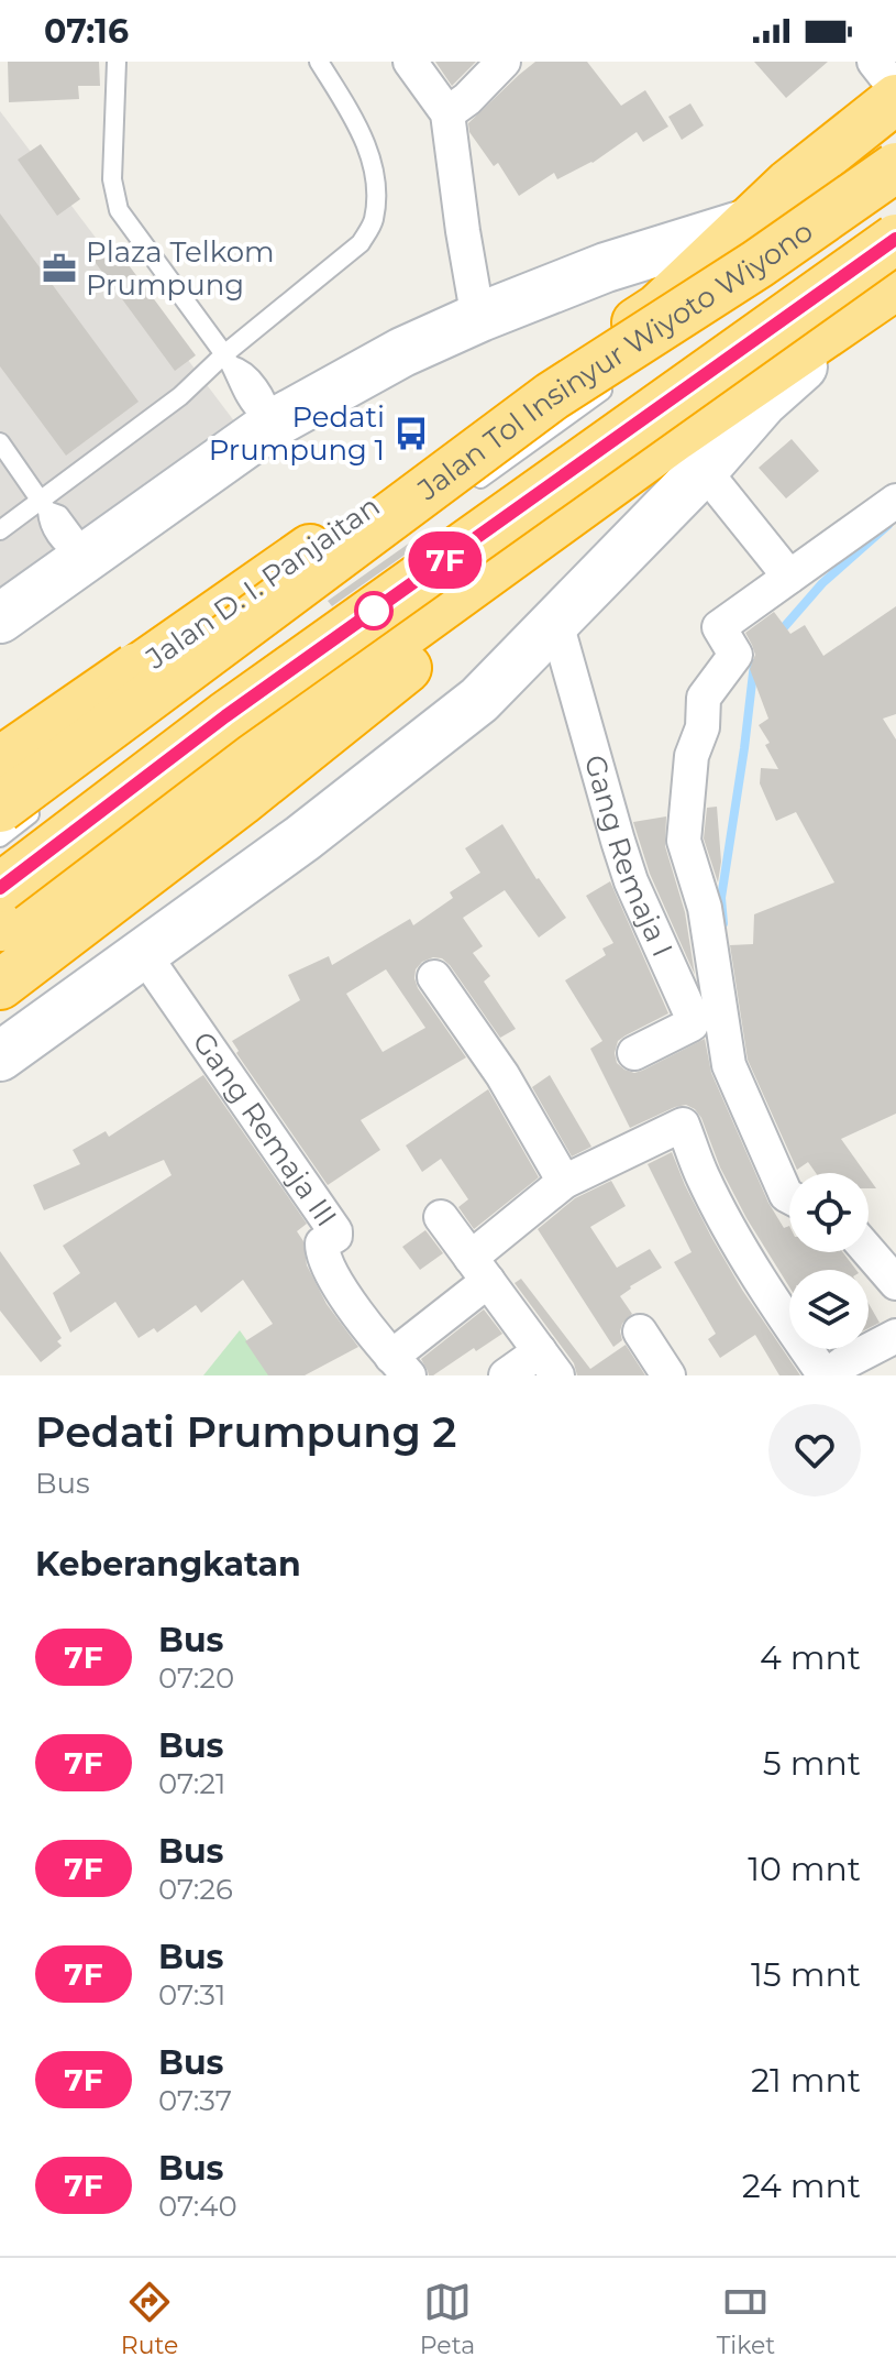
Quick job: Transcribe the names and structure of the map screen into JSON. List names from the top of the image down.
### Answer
{
  "streets": {
    "highway": ["Jalan Tol Insinyur Wiyoto Wiyono", "Jalan D. I. Panjaitan"],
    "street": ["Gang Remaja I", "Gang Remaja III"]
  },
  "places": {
    "office": ["Plaza Telkom Prumpung"],
    "bus stop": ["Pedati Prumpung 1"]
  },
  "lines": ["bus line 7F"],
  "page": {
    "status": "07:16",
    "on_map": "7F",
    "heading": [
      ["Pedati Prumpung 2", "Bus"],
      "Keberangkatan"
    ],
    "list": [
      {
        "mark": "7F",
        "name": "Bus",
        "note": "07:20",
        "value": "4 mnt"
      },
      {
        "mark": "7F",
        "name": "Bus",
        "note": "07:21",
        "value": "5 mnt"
      },
      {
        "mark": "7F",
        "name": "Bus",
        "note": "07:26",
        "value": "10 mnt"
      },
      {
        "mark": "7F",
        "name": "Bus",
        "note": "07:31",
        "value": "15 mnt"
      },
      {
        "mark": "7F",
        "name": "Bus",
        "note": "07:37",
        "value": "21 mnt"
      },
      {
        "mark": "7F",
        "name": "Bus",
        "note": "07:40",
        "value": "24 mnt"
      }
    ],
    "tabs": ["Rute", "Peta", "Tiket"]
  }
}
